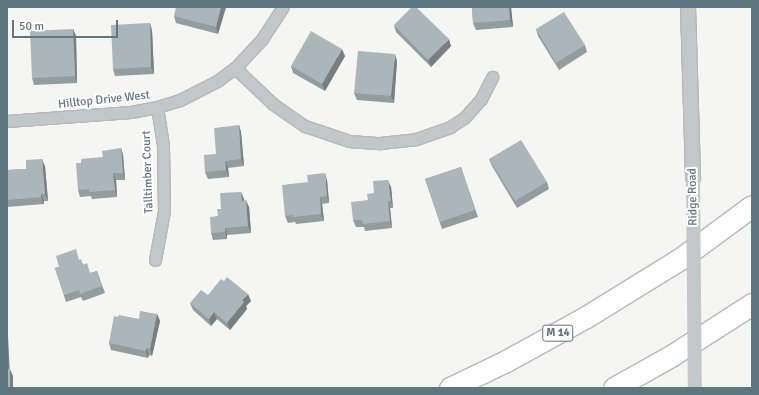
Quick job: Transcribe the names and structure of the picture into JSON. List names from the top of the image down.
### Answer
{
  "streets": {
    "highway": ["M 14"],
    "street": ["Hilltop Drive West", "Talltimber Court", "Ridge Road"]
  },
  "crossings": [
    ["Hilltop Drive West", "Talltimber Court"]
  ],
  "scale_bar": "50 m"
}
